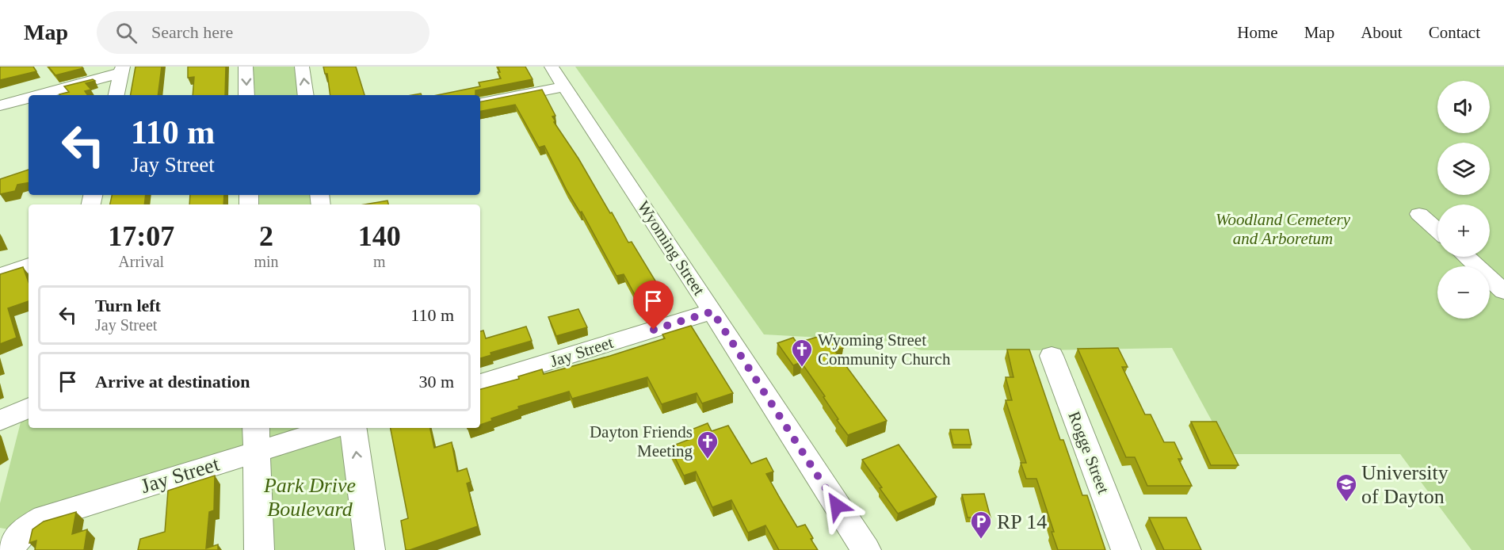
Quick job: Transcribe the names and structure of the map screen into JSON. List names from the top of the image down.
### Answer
{
  "streets": {
    "street": ["Wyoming Street", "Jay Street", "Rogge Street"]
  },
  "crossings": [
    ["Wyoming Street", "Jay Street"]
  ],
  "parks": ["Woodland Cemetery and Arboretum", "Park Drive Boulevard"],
  "places": {
    "church": ["Wyoming Street Community Church", "Dayton Friends Meeting"],
    "school or university": ["University of Dayton"],
    "parking": ["RP 14"]
  },
  "page": {
    "header": "Map",
    "search": "Search here",
    "nav": [
      "Home",
      "Map",
      "About",
      "Contact"
    ],
    "map_buttons": ["+", "−"],
    "turn": ["110 m", "Jay Street"],
    "eta": [
      "17:07",
      "Arrival",
      "2",
      "min",
      "140",
      "m"
    ],
    "list": [
      {
        "name": "Turn left",
        "note": "Jay Street",
        "value": "110 m"
      },
      {
        "name": "Arrive at destination",
        "value": "30 m"
      }
    ]
  }
}
